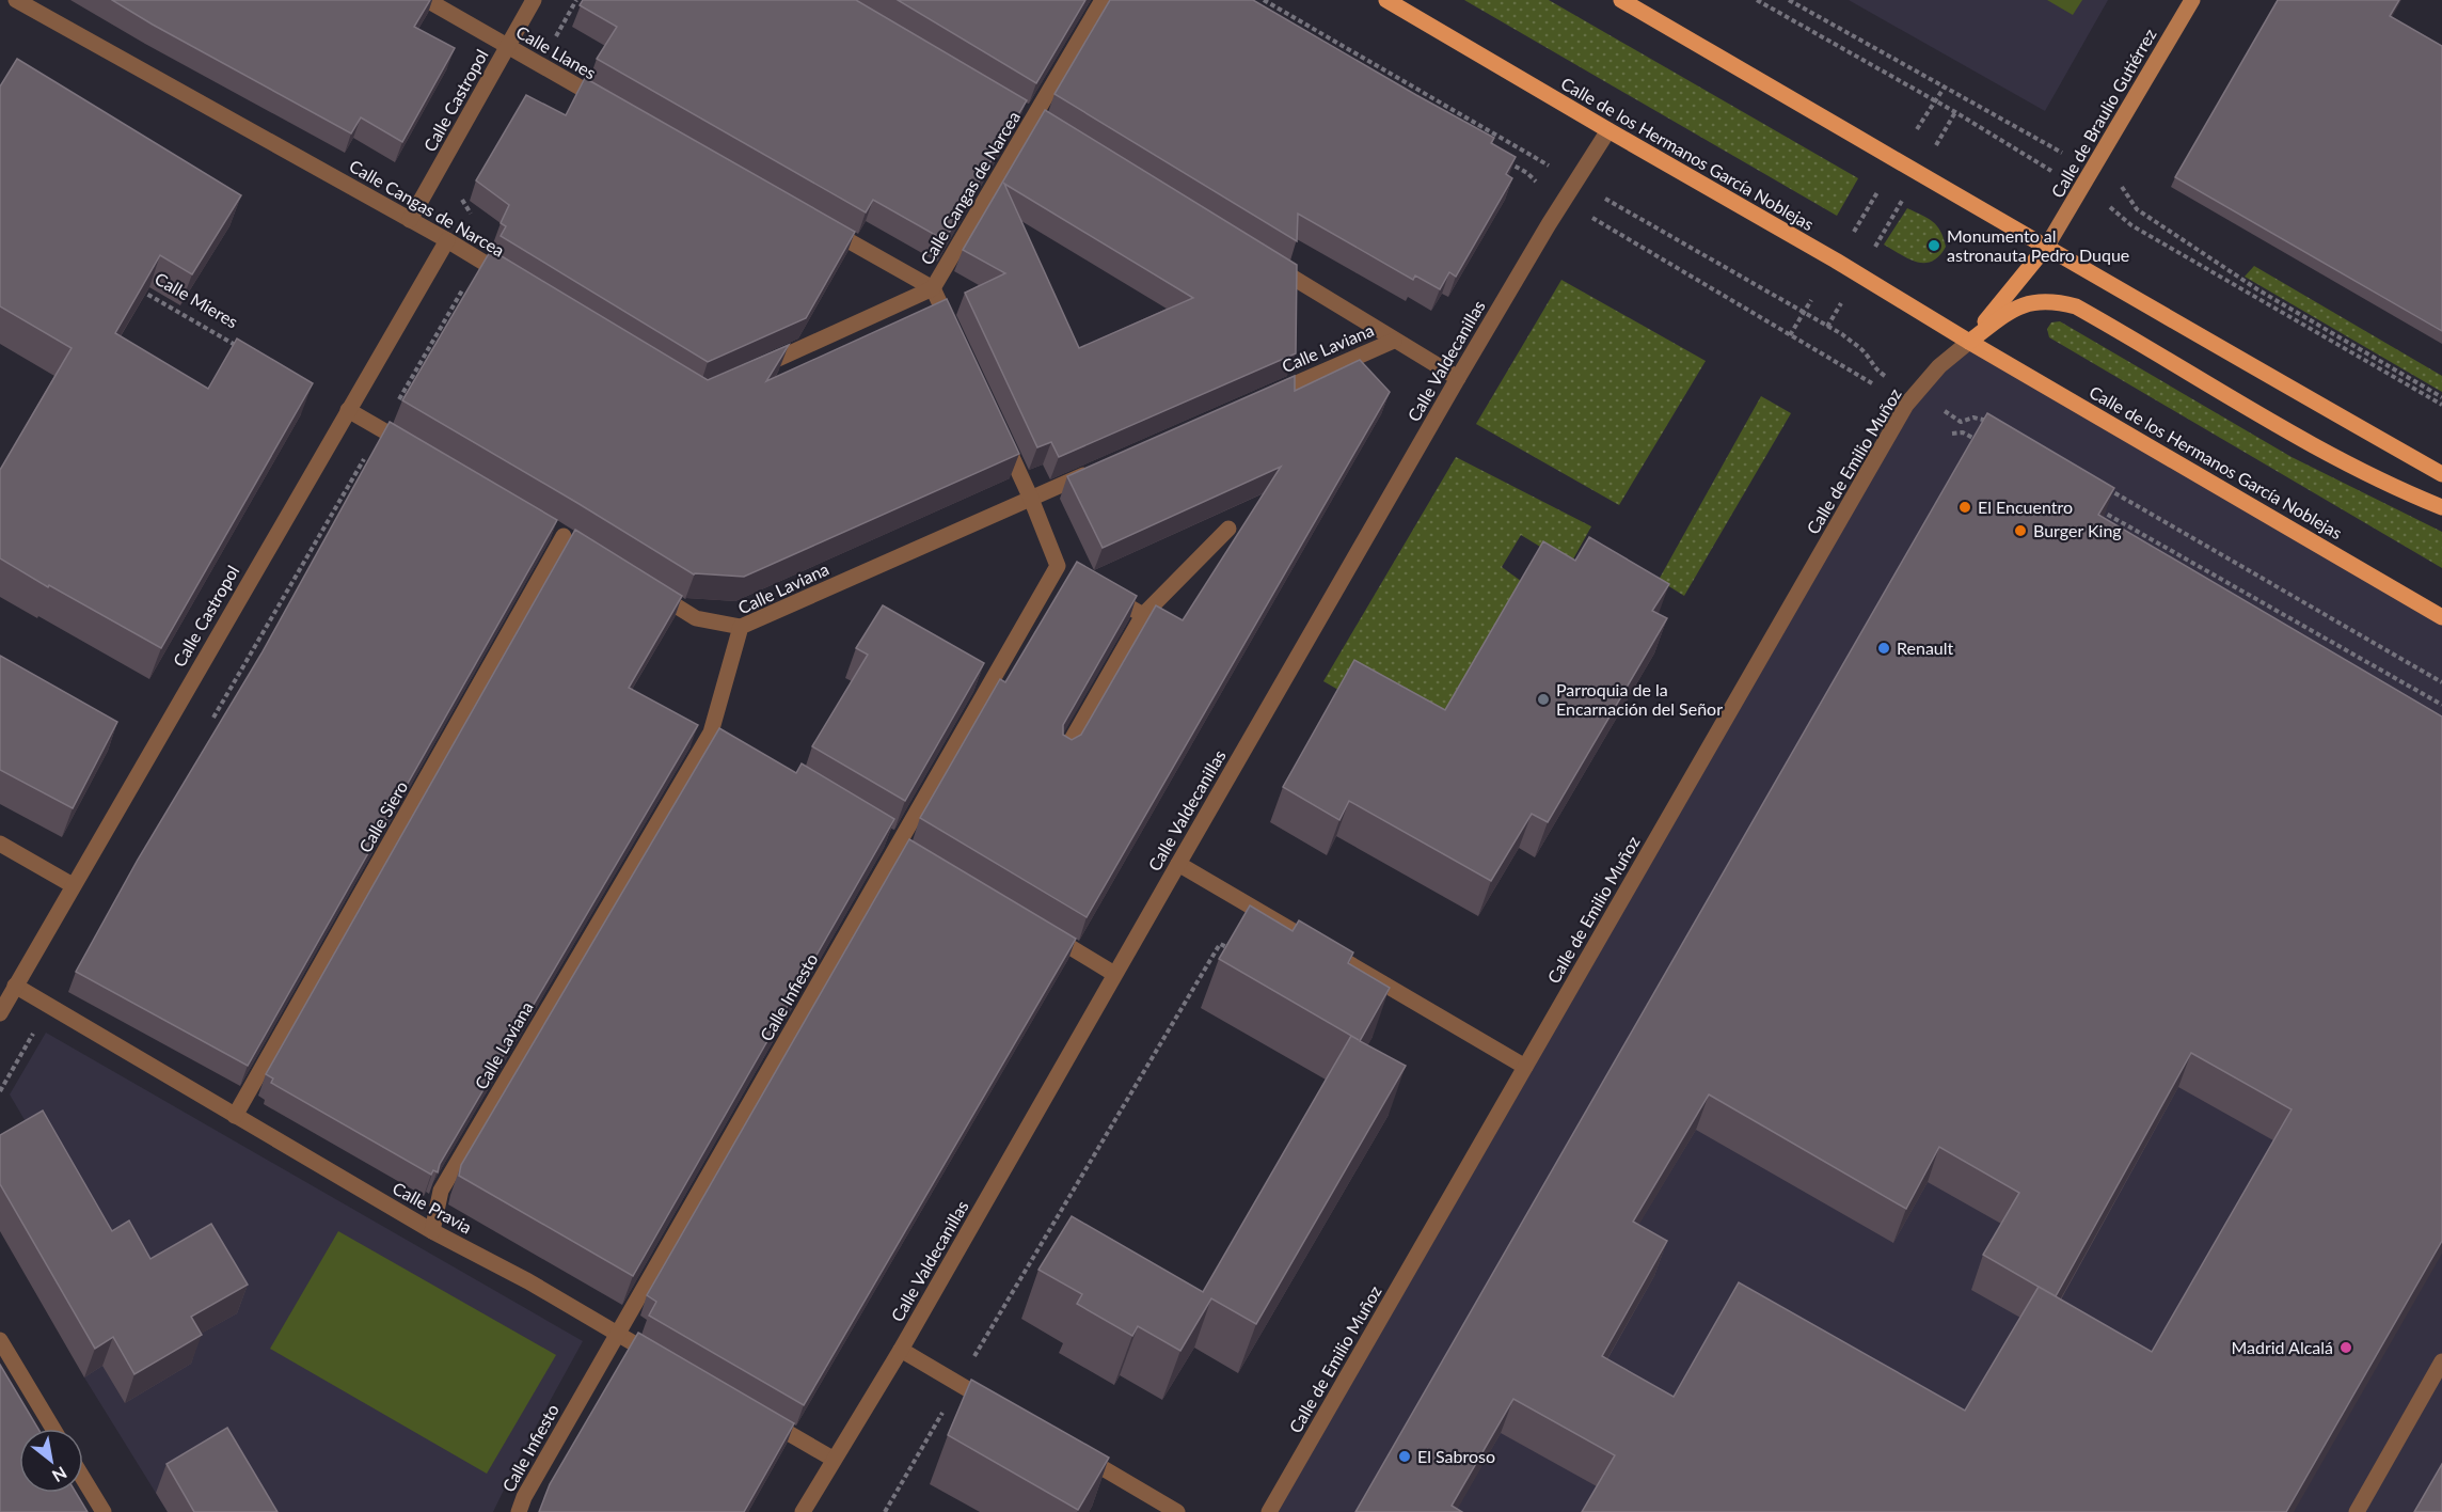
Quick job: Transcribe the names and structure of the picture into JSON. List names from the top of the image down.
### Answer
{
  "streets": {
    "main road": ["Calle de los Hermanos García Noblejas"],
    "street": [
      "Calle Llanes",
      "Calle Castropol",
      "Calle de Braulio Gutiérrez",
      "Calle Cangas de Narcea",
      "Calle Laviana",
      "Calle Valdecanillas",
      "Calle de Emilio Muñoz",
      "Calle Siero",
      "Calle Infiesto",
      "Calle Pravia"
    ],
    "path": ["Calle Mieres"]
  },
  "crossings": [
    ["Calle Llanes", "Calle Castropol"],
    ["Calle Castropol", "Calle Cangas de Narcea"],
    ["Calle Castropol", "Calle Pravia"],
    ["Calle de los Hermanos García Noblejas", "Calle Valdecanillas"],
    ["Calle de los Hermanos García Noblejas", "Calle de Emilio Muñoz"],
    ["Calle Laviana", "Calle Infiesto"],
    ["Calle Laviana", "Calle Pravia"],
    ["Calle Siero", "Calle Pravia"],
    ["Calle Infiesto", "Calle Pravia"]
  ],
  "places": [
    "Monumento al astronauta Pedro Duque",
    "El Encuentro",
    "Burger King",
    "Renault",
    "Parroquia de la Encarnación del Señor",
    "Madrid Alcalá",
    "El Sabroso"
  ],
  "north": "bottom right"
}
